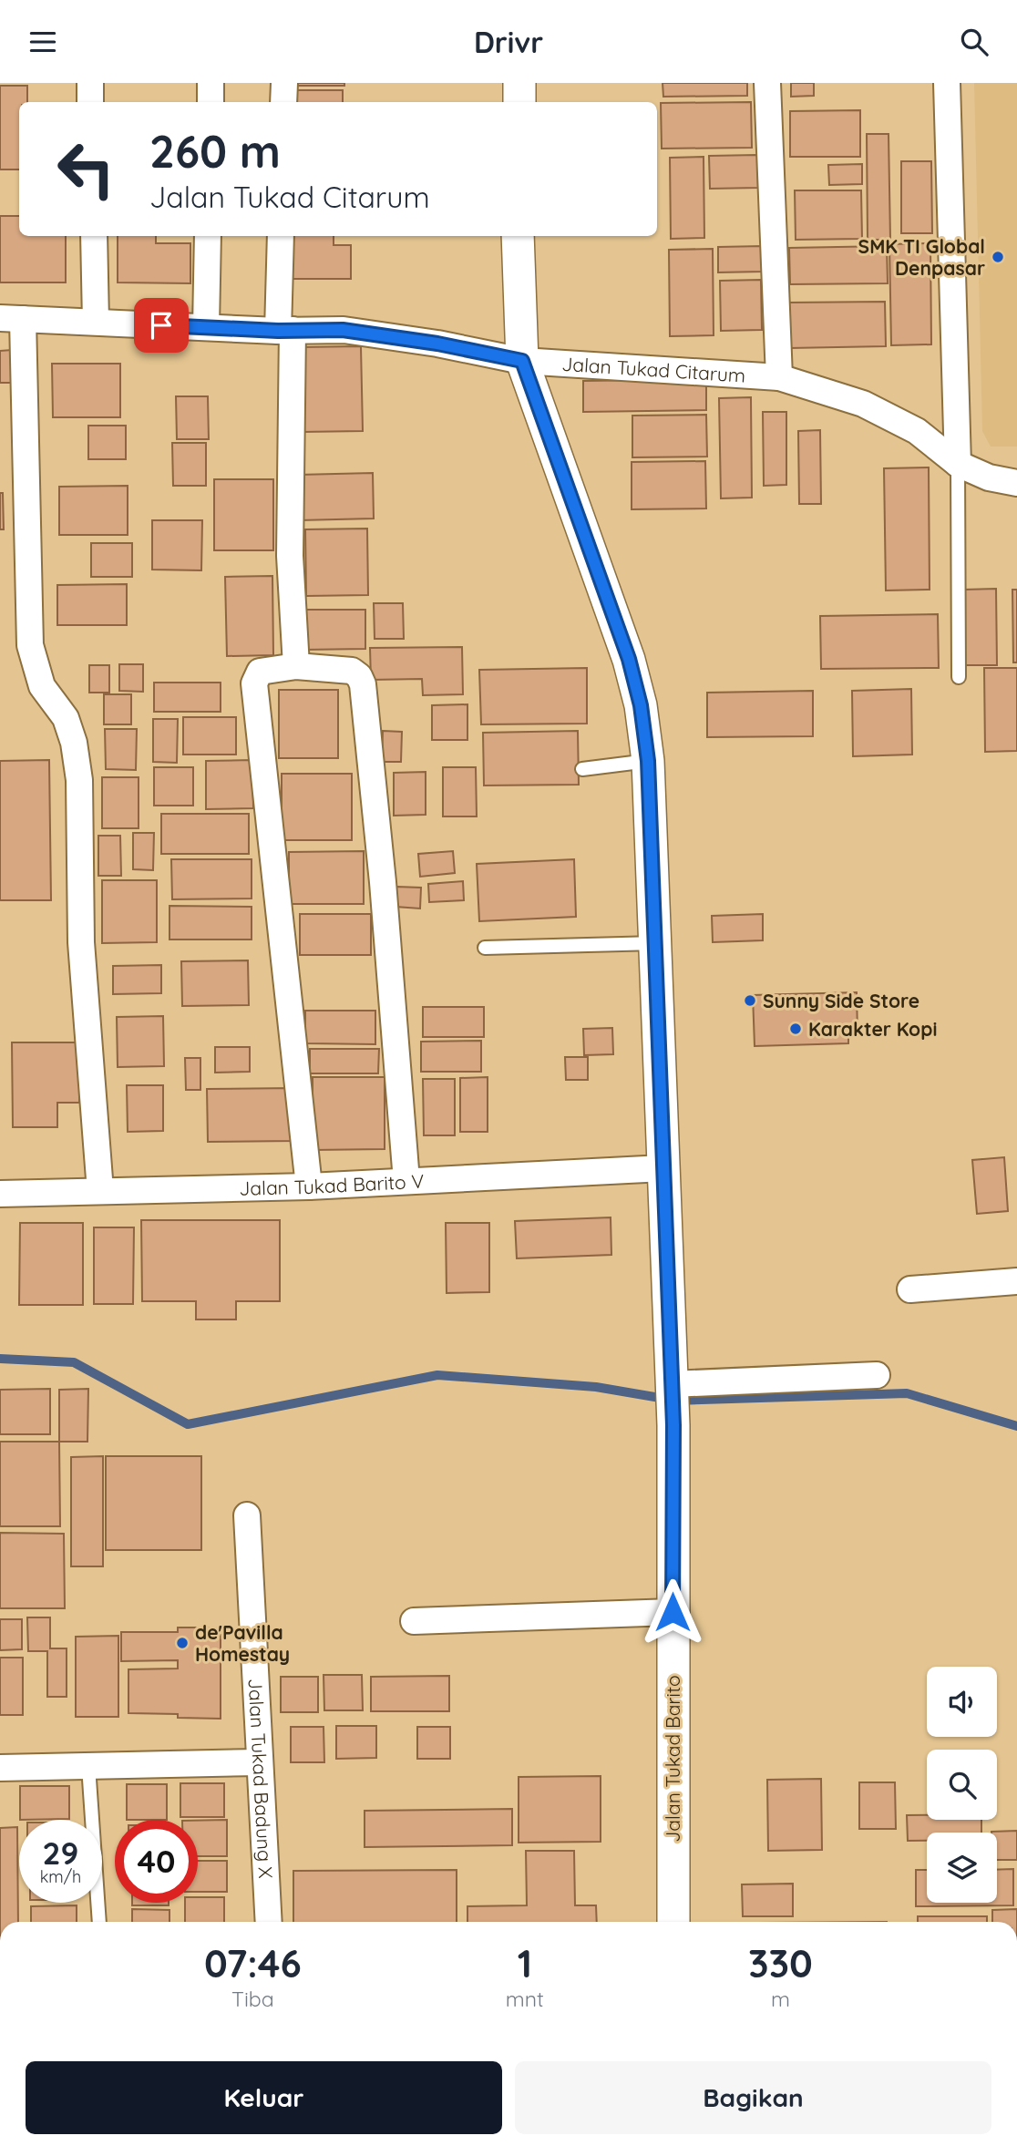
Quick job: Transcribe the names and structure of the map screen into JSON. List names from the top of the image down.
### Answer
{
  "streets": {
    "street": [
      "Jalan Tukad Citarum",
      "Jalan Tukad Barito V",
      "Jalan Tukad Barito",
      "Jalan Tukad Badung X"
    ]
  },
  "crossings": [
    ["Jalan Tukad Citarum", "Jalan Tukad Barito"],
    ["Jalan Tukad Barito V", "Jalan Tukad Barito"]
  ],
  "places": [
    "SMK TI Global Denpasar",
    "Sunny Side Store",
    "Karakter Kopi",
    "de'Pavilla Homestay"
  ],
  "page": {
    "header": "Drivr",
    "turn": ["260 m", "Jalan Tukad Citarum"],
    "speed": "29 km/h",
    "limit": "40",
    "eta": [
      "07:46",
      "Tiba",
      "1",
      "mnt",
      "330",
      "m"
    ],
    "buttons": ["Keluar", "Bagikan"]
  }
}
